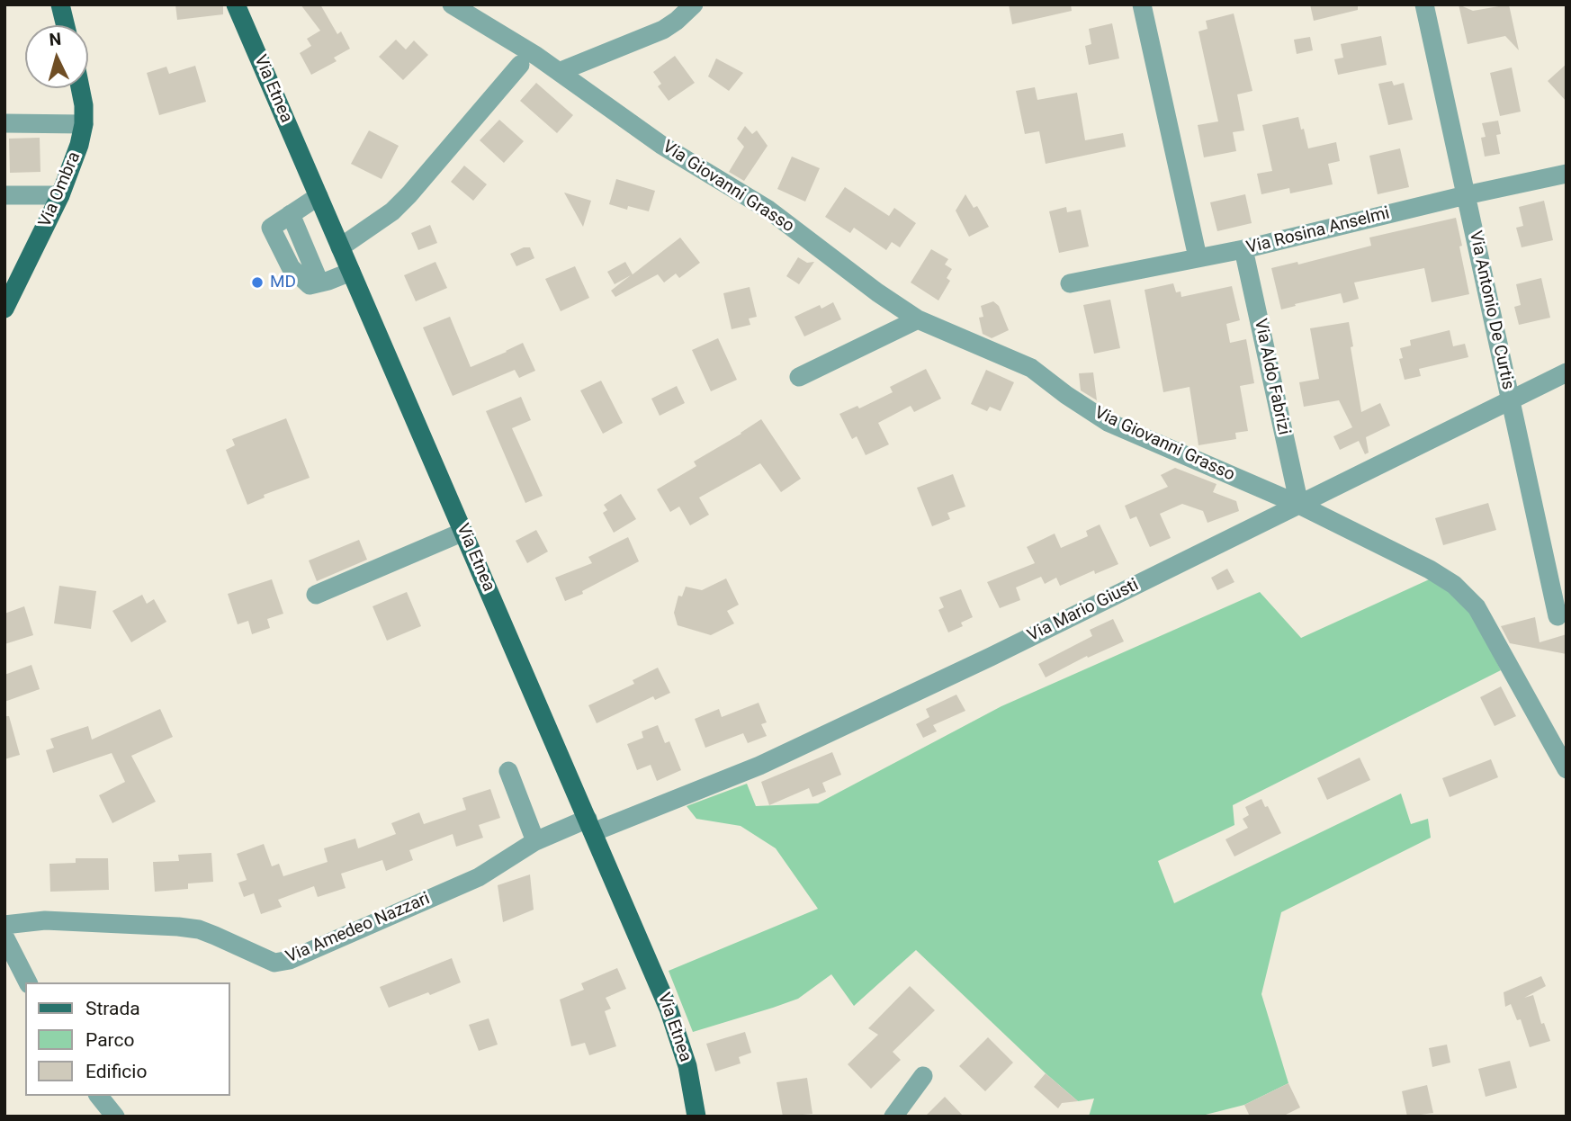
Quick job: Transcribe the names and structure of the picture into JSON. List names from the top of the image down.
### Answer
{
  "streets": {
    "main road": ["Via Etnea", "Via Ombra"],
    "street": [
      "Via Giovanni Grasso",
      "Via Rosina Anselmi",
      "Via Antonio De Curtis",
      "Via Aldo Fabrizi",
      "Via Mario Giusti",
      "Via Amedeo Nazzari"
    ]
  },
  "crossings": [
    ["Via Etnea", "Via Mario Giusti"],
    ["Via Etnea", "Via Amedeo Nazzari"],
    ["Via Giovanni Grasso", "Via Aldo Fabrizi"],
    ["Via Giovanni Grasso", "Via Mario Giusti"],
    ["Via Rosina Anselmi", "Via Antonio De Curtis"],
    ["Via Rosina Anselmi", "Via Aldo Fabrizi"],
    ["Via Antonio De Curtis", "Via Mario Giusti"],
    ["Via Aldo Fabrizi", "Via Mario Giusti"],
    ["Via Mario Giusti", "Via Amedeo Nazzari"]
  ],
  "places": ["MD"],
  "legend": ["Strada", "Parco", "Edificio"],
  "north": "top"
}
